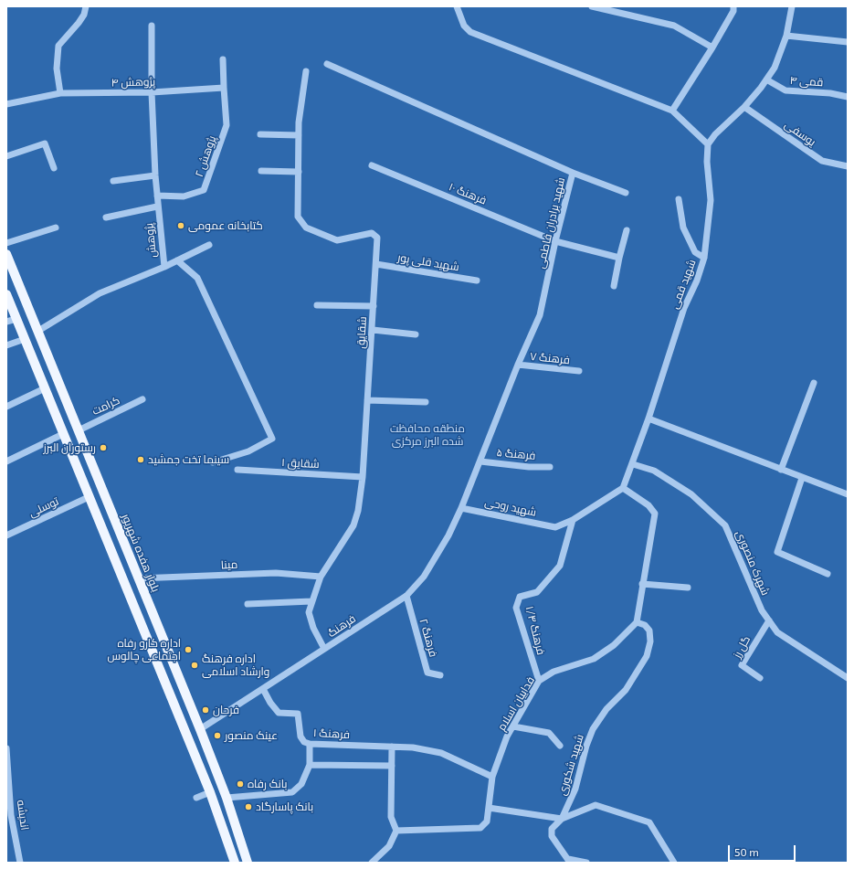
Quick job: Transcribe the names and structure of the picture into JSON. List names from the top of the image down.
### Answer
{
  "streets": {
    "main road": ["بلوار هفده شهریور"],
    "street": [
      "قمی ۴",
      "پژوهش ۴",
      "یوسفی",
      "پژوهش ۲",
      "فرهنگ ۱۰",
      "شهید برادران فاطمی",
      "پژوهش",
      "شهید قلی پور",
      "شهید قمی",
      "شقایق",
      "فرهنگ ۷",
      "کرامت",
      "فرهنگ ۵",
      "شقایق ۱",
      "توسلی",
      "شهید روحی",
      "شهرک منصوری",
      "مینا",
      "فرهنگ",
      "فرهنگ ۱/۴",
      "فرهنگ ۲",
      "گل رز",
      "فداییان اسلام",
      "فرهنگ ۱",
      "شهید شکوری",
      "اندیشه"
    ]
  },
  "crossings": [
    ["پژوهش ۴", "پژوهش ۲"],
    ["پژوهش ۴", "پژوهش"],
    ["پژوهش ۲", "پژوهش"],
    ["فرهنگ ۱۰", "شهید برادران فاطمی"],
    ["شهید برادران فاطمی", "فرهنگ ۷"],
    ["شهید برادران فاطمی", "فرهنگ ۵"],
    ["شهید برادران فاطمی", "شهید روحی"],
    ["شهید برادران فاطمی", "فرهنگ"],
    ["پژوهش", "بلوار هفده شهریور"],
    ["شهید قلی پور", "شقایق"],
    ["شهید قمی", "شهرک منصوری"],
    ["شقایق", "شقایق ۱"],
    ["شقایق", "مینا"],
    ["شقایق", "فرهنگ"],
    ["کرامت", "بلوار هفده شهریور"],
    ["شهید روحی", "فرهنگ"],
    ["شهید روحی", "فرهنگ ۱/۴"],
    ["بلوار هفده شهریور", "مینا"],
    ["بلوار هفده شهریور", "فرهنگ"],
    ["شهرک منصوری", "گل رز"],
    ["فرهنگ", "فرهنگ ۲"],
    ["فرهنگ", "فرهنگ ۱"],
    ["فرهنگ ۱/۴", "فداییان اسلام"],
    ["فداییان اسلام", "فرهنگ ۱"],
    ["فداییان اسلام", "شهید شکوری"]
  ],
  "parks": ["منطقه محافظت شده البرز مرکزی"],
  "places": [
    "کتابخانه عمومی",
    "رستوران البرز",
    "سینما تخت جمشید",
    "اداره کارو رفاه اجتماعی چالوس",
    "اداره فرهنگ وارشاد اسلامی",
    "فرحان",
    "عینک منصور",
    "بانک رفاه",
    "بانک پاسارگاد"
  ],
  "scale_bar": "50 m"
}
